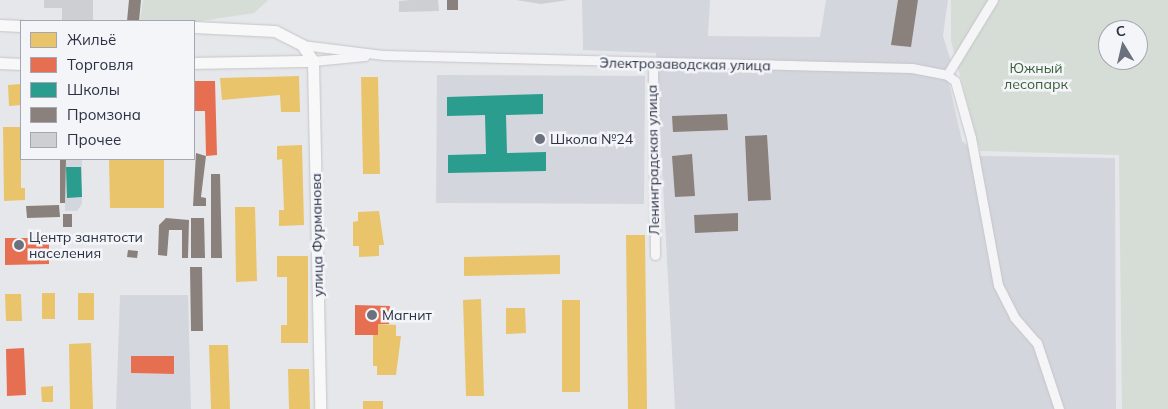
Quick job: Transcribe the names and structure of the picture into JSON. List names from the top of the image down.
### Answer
{
  "streets": {
    "main road": ["Электрозаводская улица", "улица Фурманова"],
    "street": ["Ленинградская улица"]
  },
  "crossings": [
    ["Электрозаводская улица", "Ленинградская улица"],
    ["Электрозаводская улица", "улица Фурманова"]
  ],
  "parks": ["Южный лесопарк"],
  "places": ["Школа №24", "Центр занятости населения", "Магнит"],
  "legend": [
    "Жильё",
    "Торговля",
    "Школы",
    "Промзона",
    "Прочее"
  ],
  "north": "top"
}
